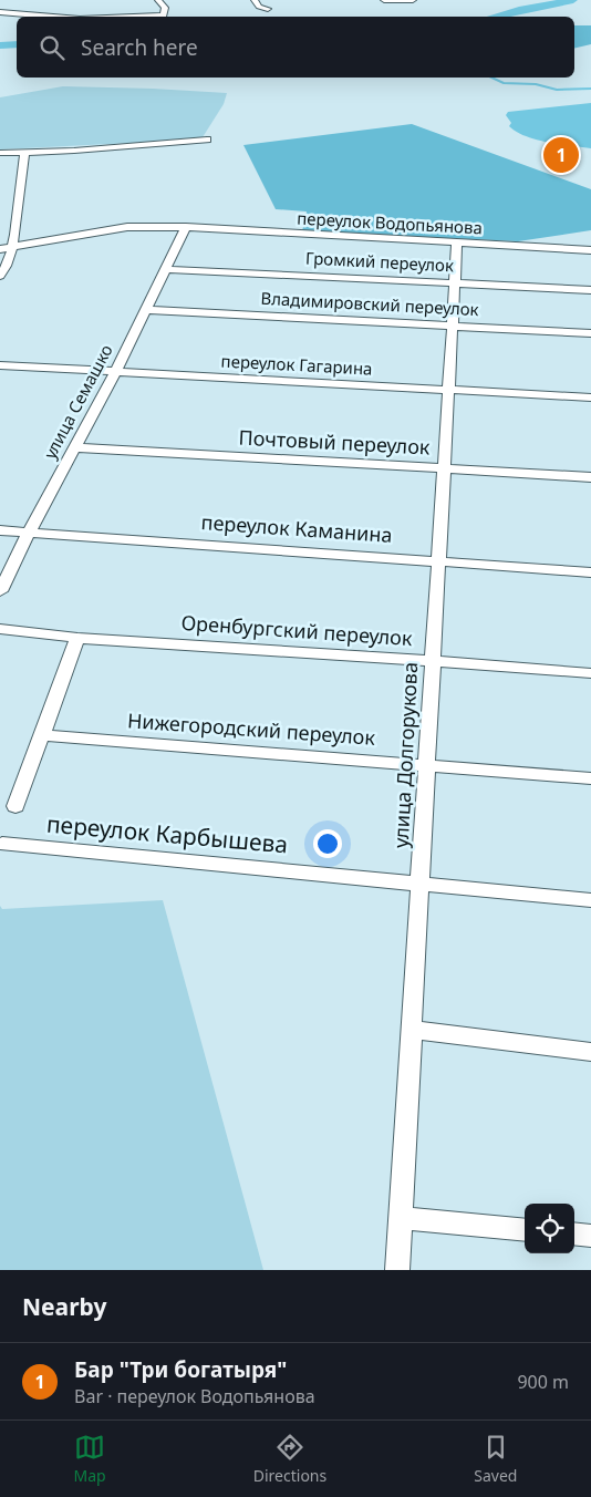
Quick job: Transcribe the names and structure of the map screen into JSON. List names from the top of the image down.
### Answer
{
  "streets": {
    "street": [
      "переулок Водопьянова",
      "Громкий переулок",
      "Владимировский переулок",
      "переулок Гагарина",
      "улица Семашко",
      "Почтовый переулок",
      "переулок Каманина",
      "Оренбургский переулок",
      "Нижегородский переулок",
      "улица Долгорукова",
      "переулок Карбышева"
    ]
  },
  "crossings": [
    ["переулок Водопьянова", "улица Семашко"],
    ["переулок Водопьянова", "улица Долгорукова"],
    ["Громкий переулок", "улица Семашко"],
    ["Громкий переулок", "улица Долгорукова"],
    ["Владимировский переулок", "улица Семашко"],
    ["Владимировский переулок", "улица Долгорукова"],
    ["переулок Гагарина", "улица Семашко"],
    ["переулок Гагарина", "улица Долгорукова"],
    ["улица Семашко", "Почтовый переулок"],
    ["улица Семашко", "переулок Каманина"],
    ["Почтовый переулок", "улица Долгорукова"],
    ["переулок Каманина", "улица Долгорукова"],
    ["Оренбургский переулок", "улица Долгорукова"],
    ["Нижегородский переулок", "улица Долгорукова"],
    ["улица Долгорукова", "переулок Карбышева"]
  ],
  "page": {
    "search": "Search here",
    "pins": "1",
    "heading": "Nearby",
    "list": [
      {
        "mark": "1",
        "name": "Бар \"Три богатыря\"",
        "note": "Bar · переулок Водопьянова",
        "value": "900 m"
      }
    ],
    "nav": ["Map", "Directions", "Saved"]
  }
}
